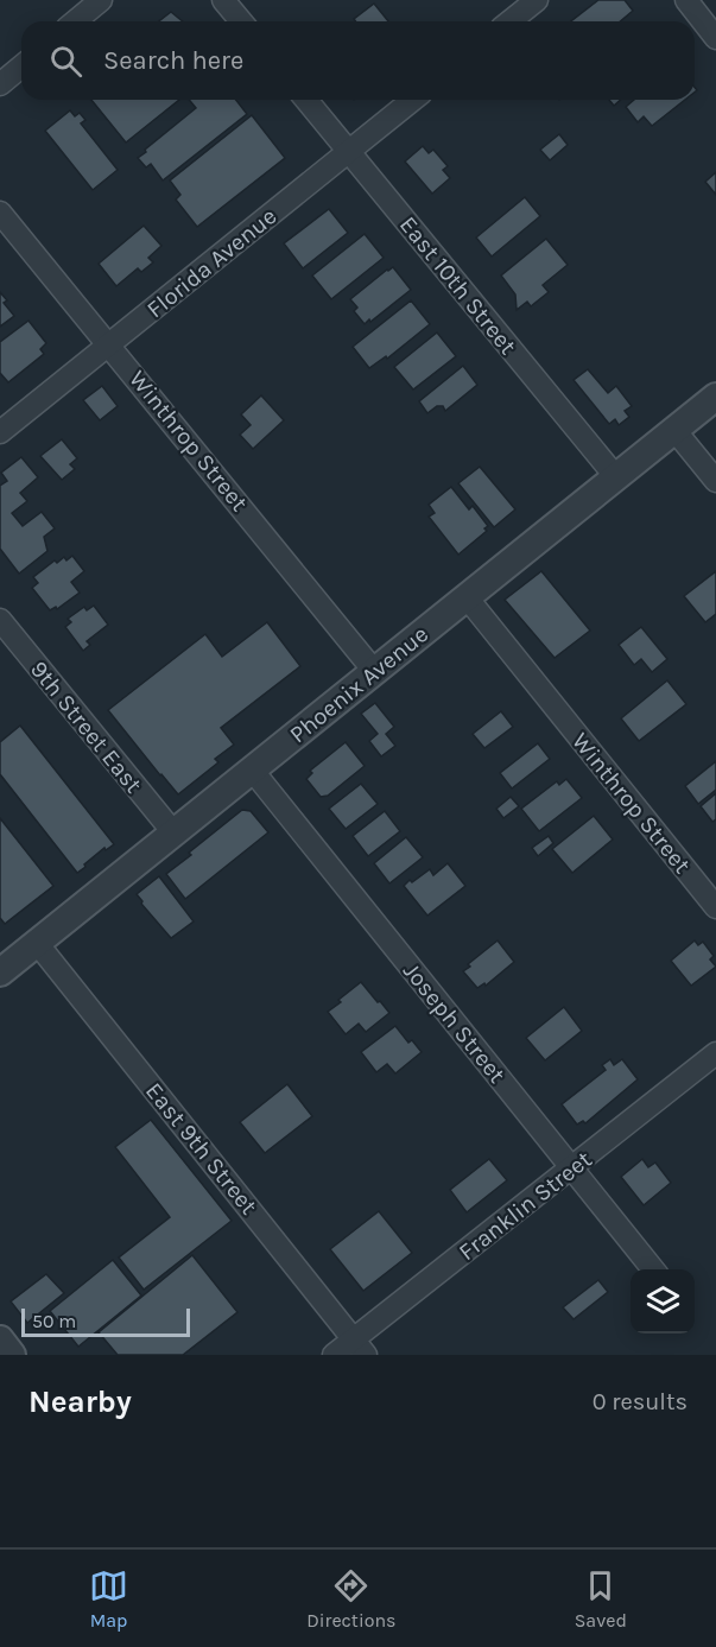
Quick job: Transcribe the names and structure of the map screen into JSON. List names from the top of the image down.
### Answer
{
  "streets": {
    "street": [
      "Florida Avenue",
      "East 10th Street",
      "Winthrop Street",
      "Phoenix Avenue",
      "9th Street East",
      "Joseph Street",
      "East 9th Street",
      "Franklin Street"
    ]
  },
  "crossings": [
    ["Florida Avenue", "East 10th Street"],
    ["Florida Avenue", "Winthrop Street"],
    ["East 10th Street", "Phoenix Avenue"],
    ["Winthrop Street", "Phoenix Avenue"],
    ["Phoenix Avenue", "9th Street East"],
    ["Phoenix Avenue", "Joseph Street"],
    ["Phoenix Avenue", "East 9th Street"],
    ["Joseph Street", "Franklin Street"],
    ["East 9th Street", "Franklin Street"]
  ],
  "scale_bar": "50 m",
  "page": {
    "search": "Search here",
    "scale": "50 m",
    "heading": ["Nearby", "0 results"],
    "nav": ["Map", "Directions", "Saved"]
  }
}
